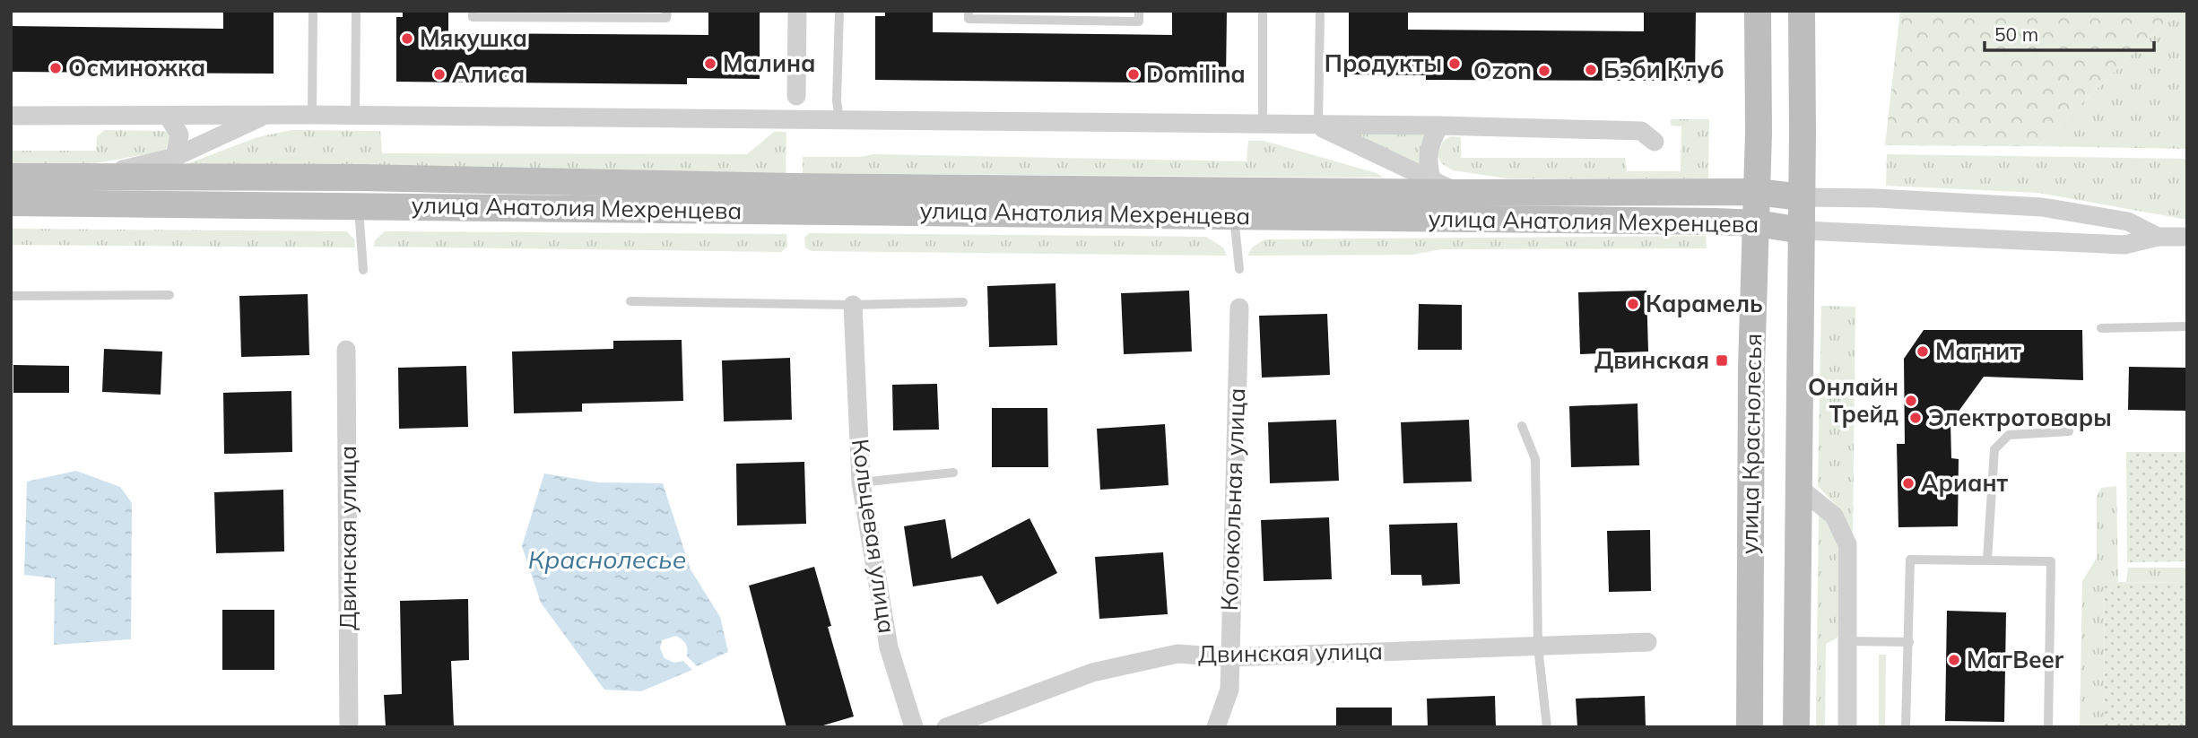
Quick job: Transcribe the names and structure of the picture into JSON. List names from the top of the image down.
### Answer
{
  "streets": {
    "street": [
      "улица Анатолия Мехренцева",
      "улица Краснолесья",
      "Колокольная улица",
      "Кольцевая улица",
      "Двинская улица"
    ]
  },
  "crossings": [
    ["улица Анатолия Мехренцева", "улица Краснолесья"],
    ["Колокольная улица", "Двинская улица"]
  ],
  "water": ["Краснолесье"],
  "places": {
    "other": [
      "Мякушка",
      "Малина",
      "Продукты",
      "Осминожка",
      "Бэби Клуб",
      "Ozon",
      "Алиса",
      "Domilina",
      "Карамель",
      "Магнит",
      "Онлайн Трейд",
      "Электротовары",
      "Ариант",
      "МагBeer"
    ],
    "transit": ["Двинская"]
  },
  "scale_bar": "50 m"
}
